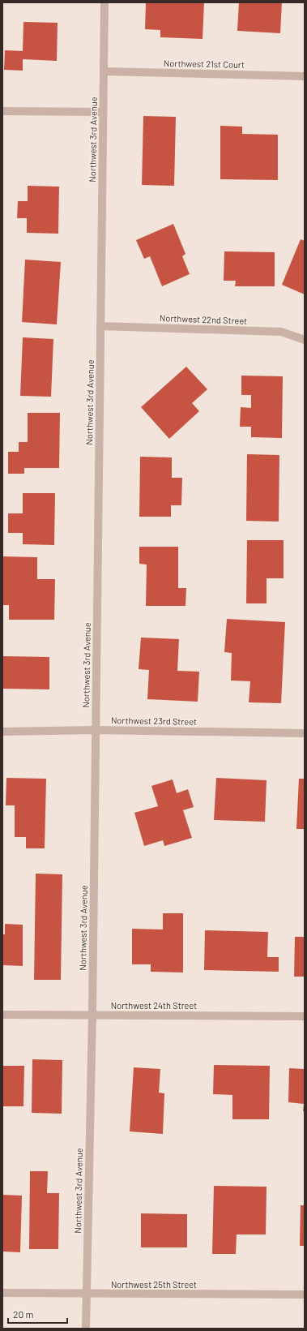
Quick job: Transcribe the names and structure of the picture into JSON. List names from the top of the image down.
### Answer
{
  "streets": {
    "street": [
      "Northwest 21st Court",
      "Northwest 3rd Avenue",
      "Northwest 22nd Street",
      "Northwest 23rd Street",
      "Northwest 24th Street",
      "Northwest 25th Street"
    ]
  },
  "crossings": [
    ["Northwest 21st Court", "Northwest 3rd Avenue"],
    ["Northwest 3rd Avenue", "Northwest 22nd Street"],
    ["Northwest 3rd Avenue", "Northwest 23rd Street"],
    ["Northwest 3rd Avenue", "Northwest 24th Street"],
    ["Northwest 3rd Avenue", "Northwest 25th Street"]
  ],
  "scale_bar": "20 m"
}
